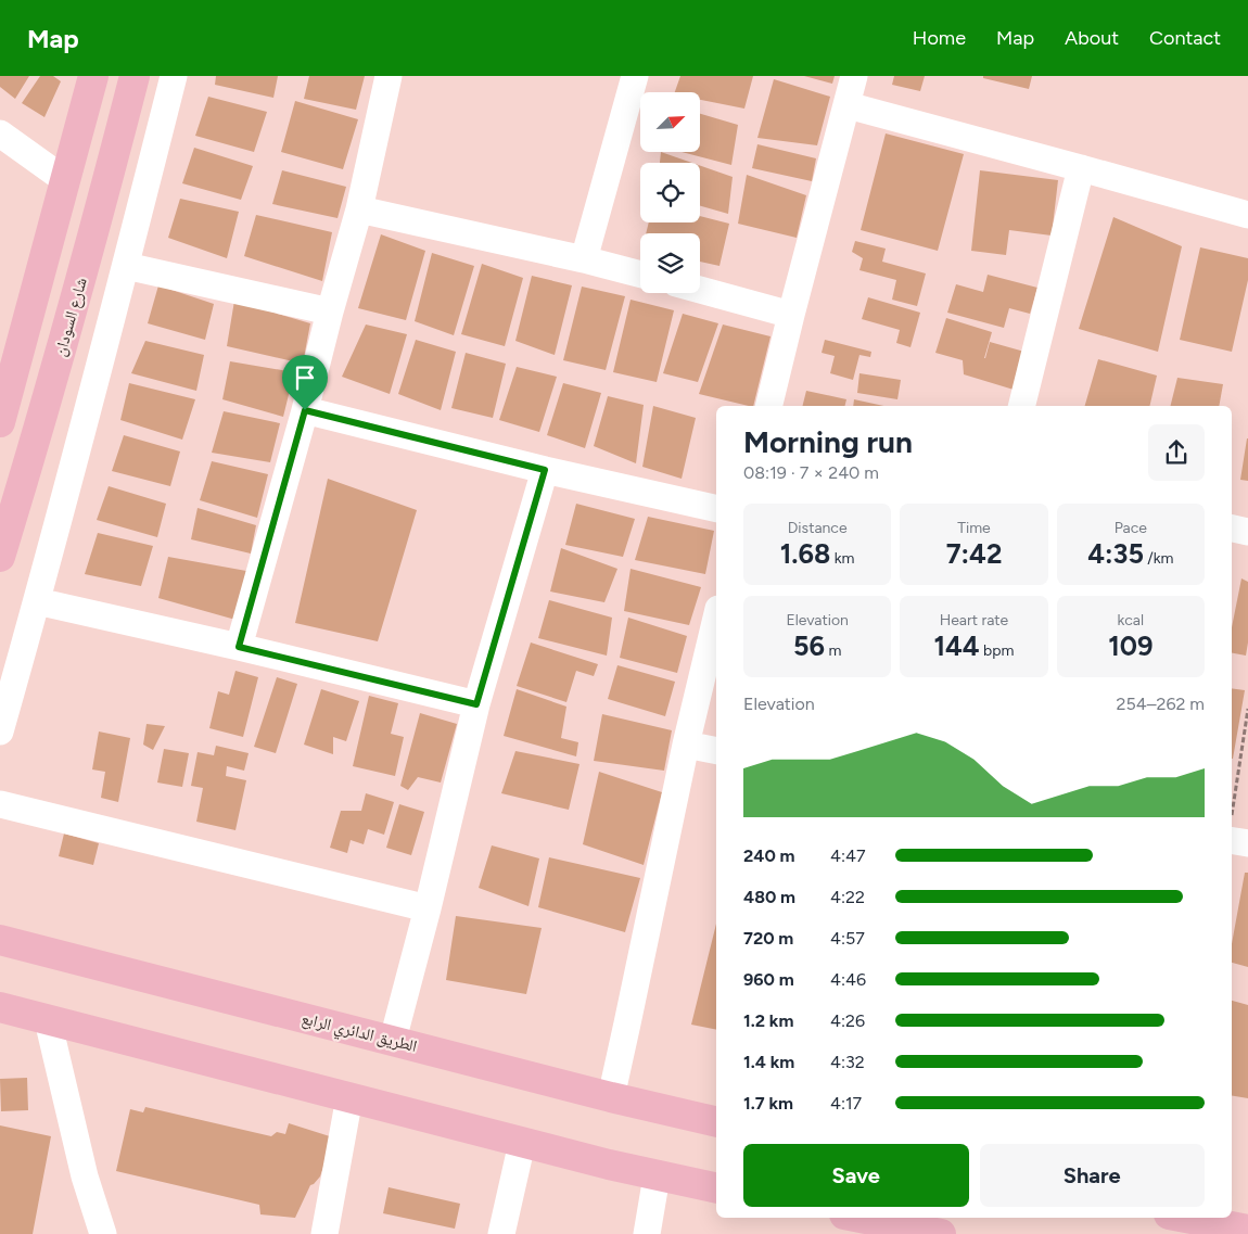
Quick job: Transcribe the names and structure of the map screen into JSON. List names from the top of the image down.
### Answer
{
  "streets": {
    "main road": ["شارع السودان", "الطريق الدائري الرابع"]
  },
  "north": "top right",
  "page": {
    "header": "Map",
    "nav": [
      "Home",
      "Map",
      "About",
      "Contact"
    ],
    "heading": ["Morning run", "08:19 · 7 × 240 m"],
    "stats": [
      ["Distance", "1.68 km"],
      ["Time", "7:42"],
      ["Pace", "4:35 /km"],
      ["Elevation", "56 m"],
      ["Heart rate", "144 bpm"],
      ["kcal", "109"]
    ],
    "chart": ["Elevation", "254–262 m"],
    "list": [
      {
        "name": "240 m",
        "note": "4:47"
      },
      {
        "name": "480 m",
        "note": "4:22"
      },
      {
        "name": "720 m",
        "note": "4:57"
      },
      {
        "name": "960 m",
        "note": "4:46"
      },
      {
        "name": "1.2 km",
        "note": "4:26"
      },
      {
        "name": "1.4 km",
        "note": "4:32"
      },
      {
        "name": "1.7 km",
        "note": "4:17"
      }
    ],
    "buttons": ["Save", "Share"]
  }
}
